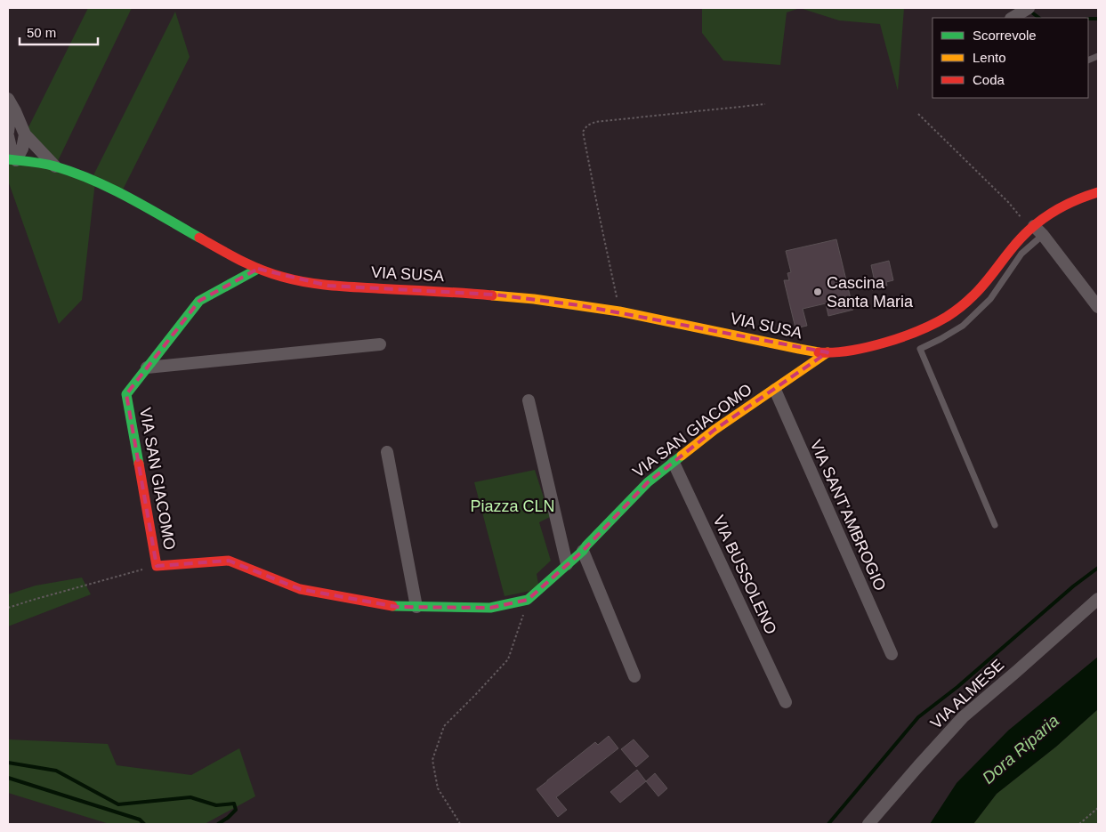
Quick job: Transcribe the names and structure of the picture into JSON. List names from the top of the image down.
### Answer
{
  "streets": {
    "main road": ["VIA SUSA", "VIA SAN GIACOMO"],
    "street": ["VIA SANT'AMBROGIO", "VIA BUSSOLENO", "VIA ALMESE"]
  },
  "crossings": [
    ["VIA SUSA", "VIA SAN GIACOMO"],
    ["VIA SAN GIACOMO", "VIA SANT'AMBROGIO"],
    ["VIA SAN GIACOMO", "VIA BUSSOLENO"]
  ],
  "water": ["Dora Riparia"],
  "parks": ["Piazza CLN"],
  "places": ["Cascina Santa Maria"],
  "legend": ["Scorrevole", "Lento", "Coda"],
  "scale_bar": "50 m"
}
